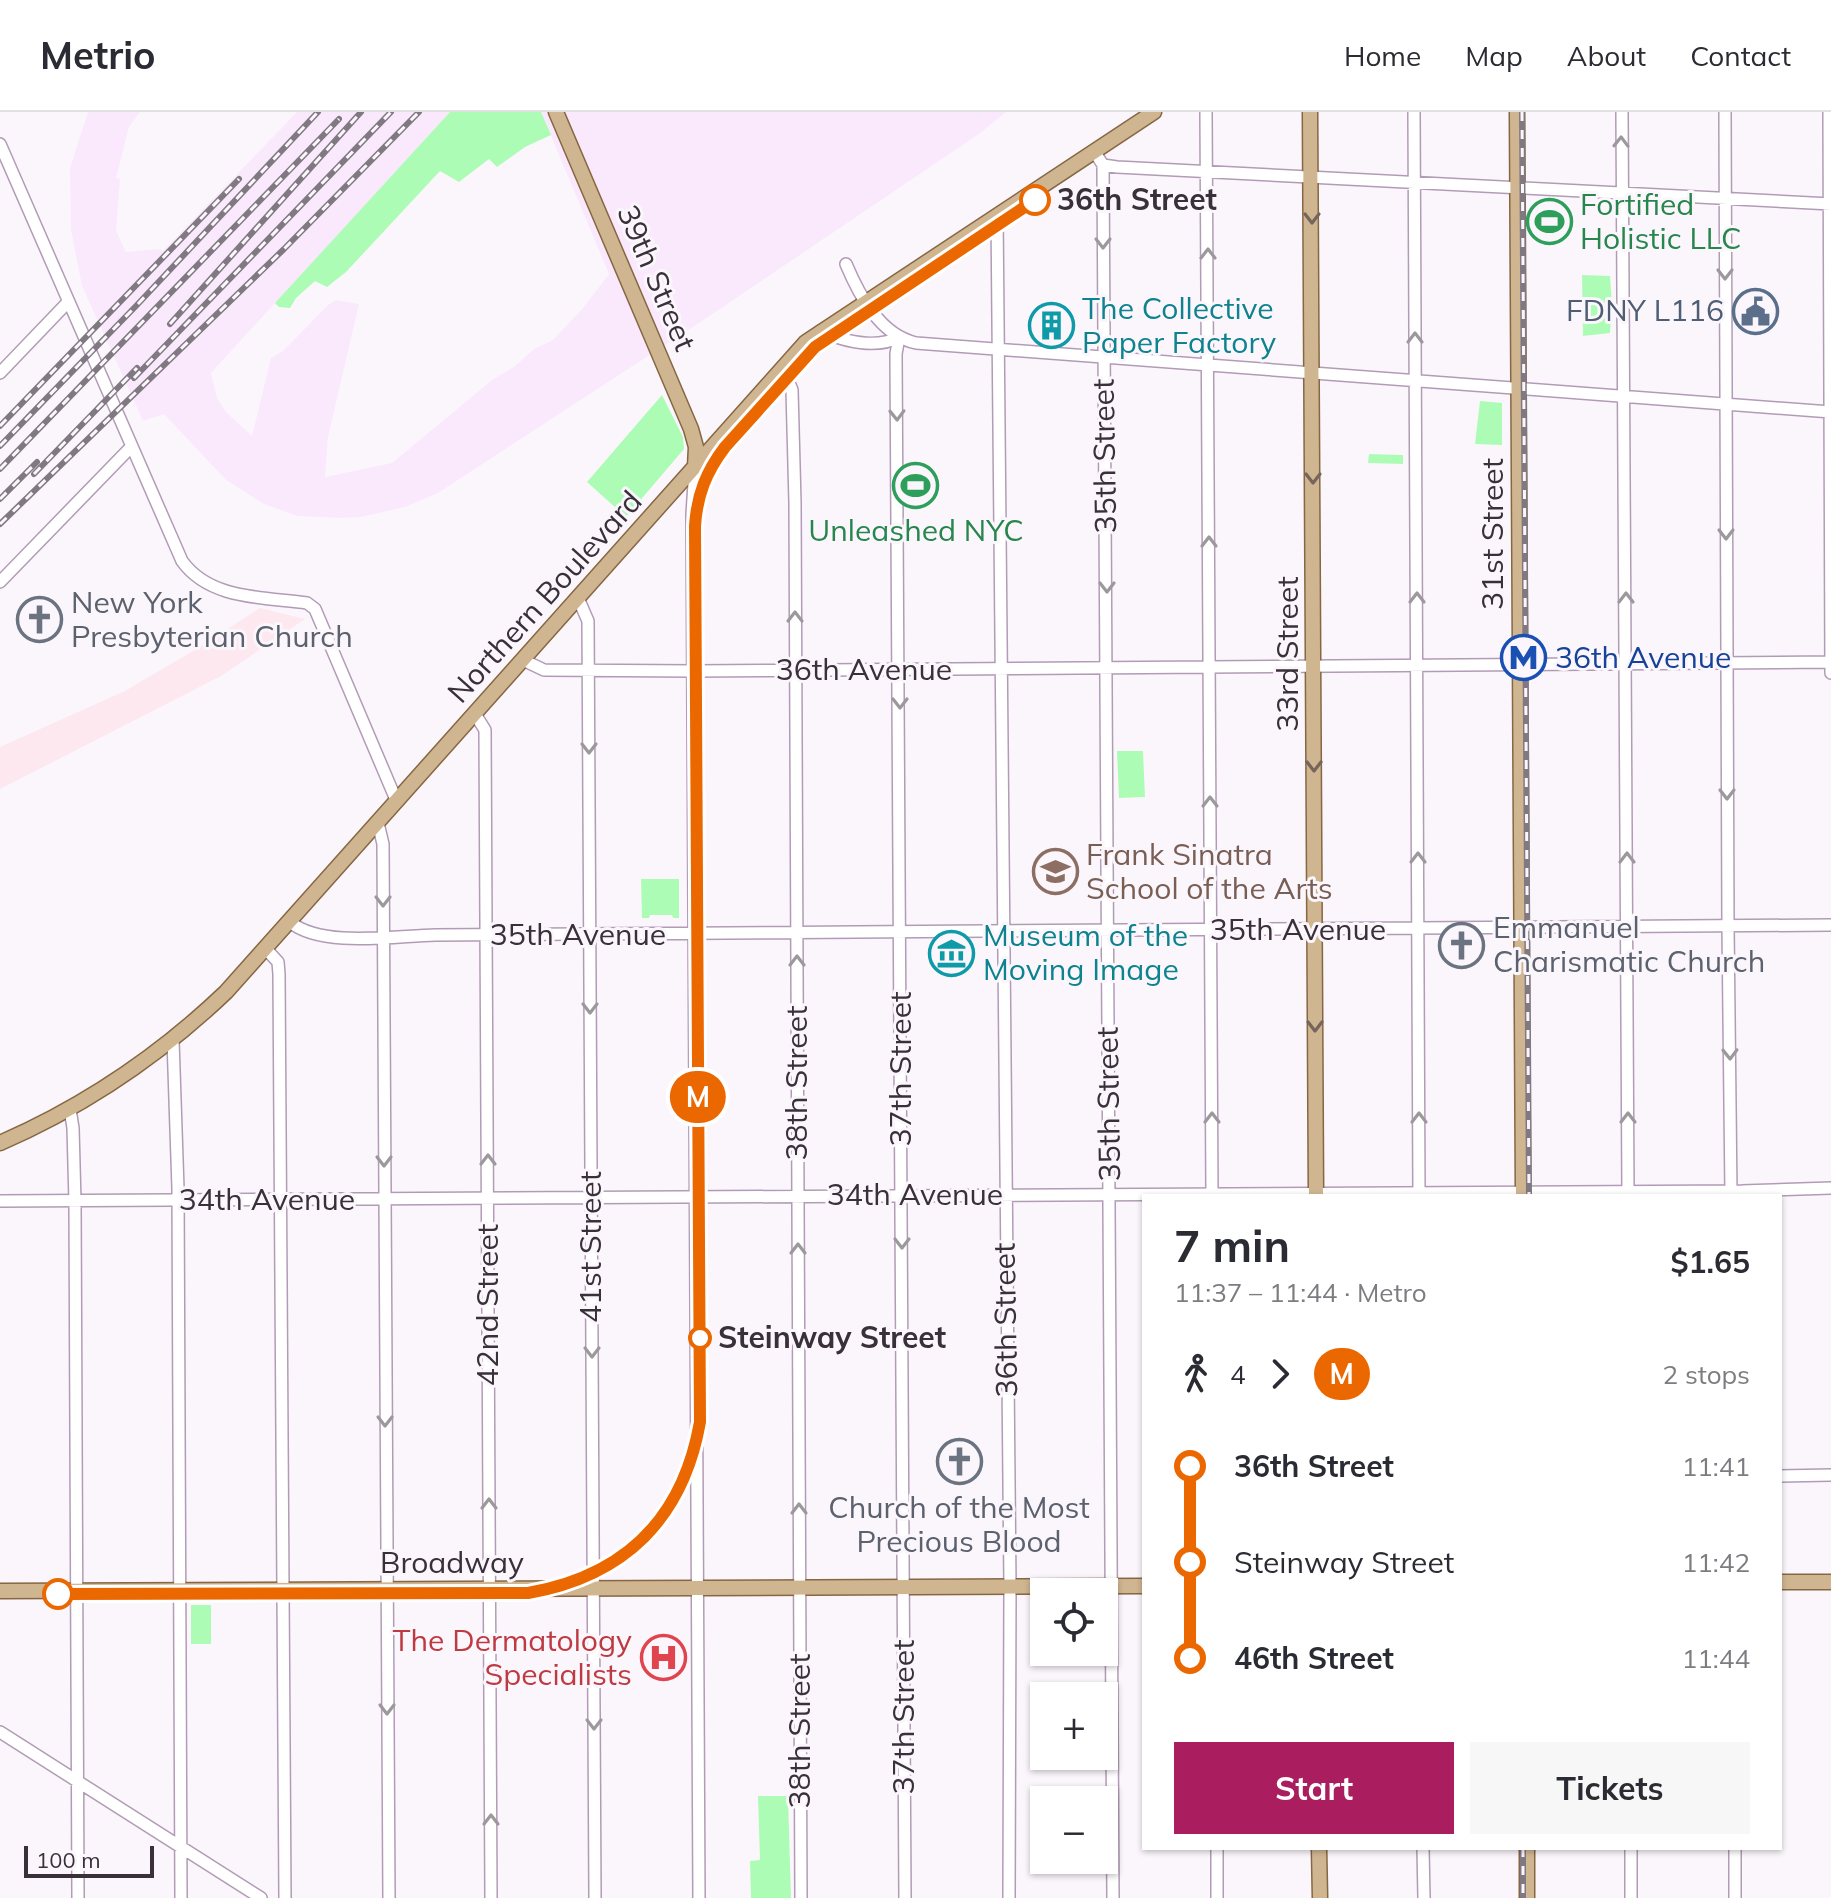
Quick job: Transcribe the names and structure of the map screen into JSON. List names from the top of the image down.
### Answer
{
  "streets": {
    "main road": [
      "39th Street",
      "31st Street",
      "Northern Boulevard",
      "33rd Street",
      "Broadway"
    ],
    "street": [
      "35th Street",
      "36th Avenue",
      "35th Avenue",
      "37th Street",
      "38th Street",
      "34th Avenue",
      "41st Street",
      "42nd Street",
      "36th Street"
    ]
  },
  "crossings": [
    ["39th Street", "Northern Boulevard"],
    ["35th Street", "36th Avenue"],
    ["35th Street", "35th Avenue"],
    ["35th Street", "34th Avenue"],
    ["31st Street", "36th Avenue"],
    ["31st Street", "35th Avenue"],
    ["31st Street", "34th Avenue"],
    ["Northern Boulevard", "36th Avenue"],
    ["Northern Boulevard", "35th Avenue"],
    ["Northern Boulevard", "38th Street"],
    ["Northern Boulevard", "41st Street"],
    ["Northern Boulevard", "42nd Street"],
    ["Northern Boulevard", "36th Street"],
    ["33rd Street", "36th Avenue"],
    ["33rd Street", "35th Avenue"],
    ["33rd Street", "34th Avenue"],
    ["36th Avenue", "37th Street"],
    ["36th Avenue", "38th Street"],
    ["36th Avenue", "41st Street"],
    ["36th Avenue", "36th Street"],
    ["35th Avenue", "37th Street"],
    ["35th Avenue", "38th Street"],
    ["35th Avenue", "41st Street"],
    ["35th Avenue", "42nd Street"],
    ["35th Avenue", "36th Street"],
    ["37th Street", "34th Avenue"],
    ["37th Street", "Broadway"],
    ["38th Street", "34th Avenue"],
    ["38th Street", "Broadway"],
    ["34th Avenue", "41st Street"],
    ["34th Avenue", "42nd Street"],
    ["34th Avenue", "36th Street"],
    ["41st Street", "Broadway"],
    ["42nd Street", "Broadway"],
    ["36th Street", "Broadway"]
  ],
  "one_way": [
    "33rd Street",
    "37th Street",
    "38th Street",
    "41st Street",
    "42nd Street"
  ],
  "places": {
    "other": ["36th Street", "Steinway Street"],
    "sports": ["Fortified Holistic LLC", "Unleashed NYC"],
    "public building": ["FDNY L116"],
    "building": ["The Collective Paper Factory"],
    "church": ["New York Presbyterian Church", "Emmanuel Charismatic Church", "Church of the Most Precious Blood"],
    "metro station": ["36th Avenue"],
    "school or university": ["Frank Sinatra School of the Arts"],
    "museum": ["Museum of the Moving Image"],
    "hospital": ["The Dermatology Specialists"]
  },
  "lines": ["metro line M"],
  "scale_bar": "100 m",
  "page": {
    "header": "Metrio",
    "nav": [
      "Home",
      "Map",
      "About",
      "Contact"
    ],
    "on_map": "M",
    "heading": ["7 min", "11:37 – 11:44 · Metro", "$1.65"],
    "legs": ["4", "M", "2 stops"],
    "list": [
      {
        "name": "36th Street",
        "value": "11:41"
      },
      {
        "name": "Steinway Street",
        "value": "11:42"
      },
      {
        "name": "46th Street",
        "value": "11:44"
      }
    ],
    "map_buttons": ["+", "−"],
    "buttons": ["Start", "Tickets"],
    "scale": "100 m"
  }
}
